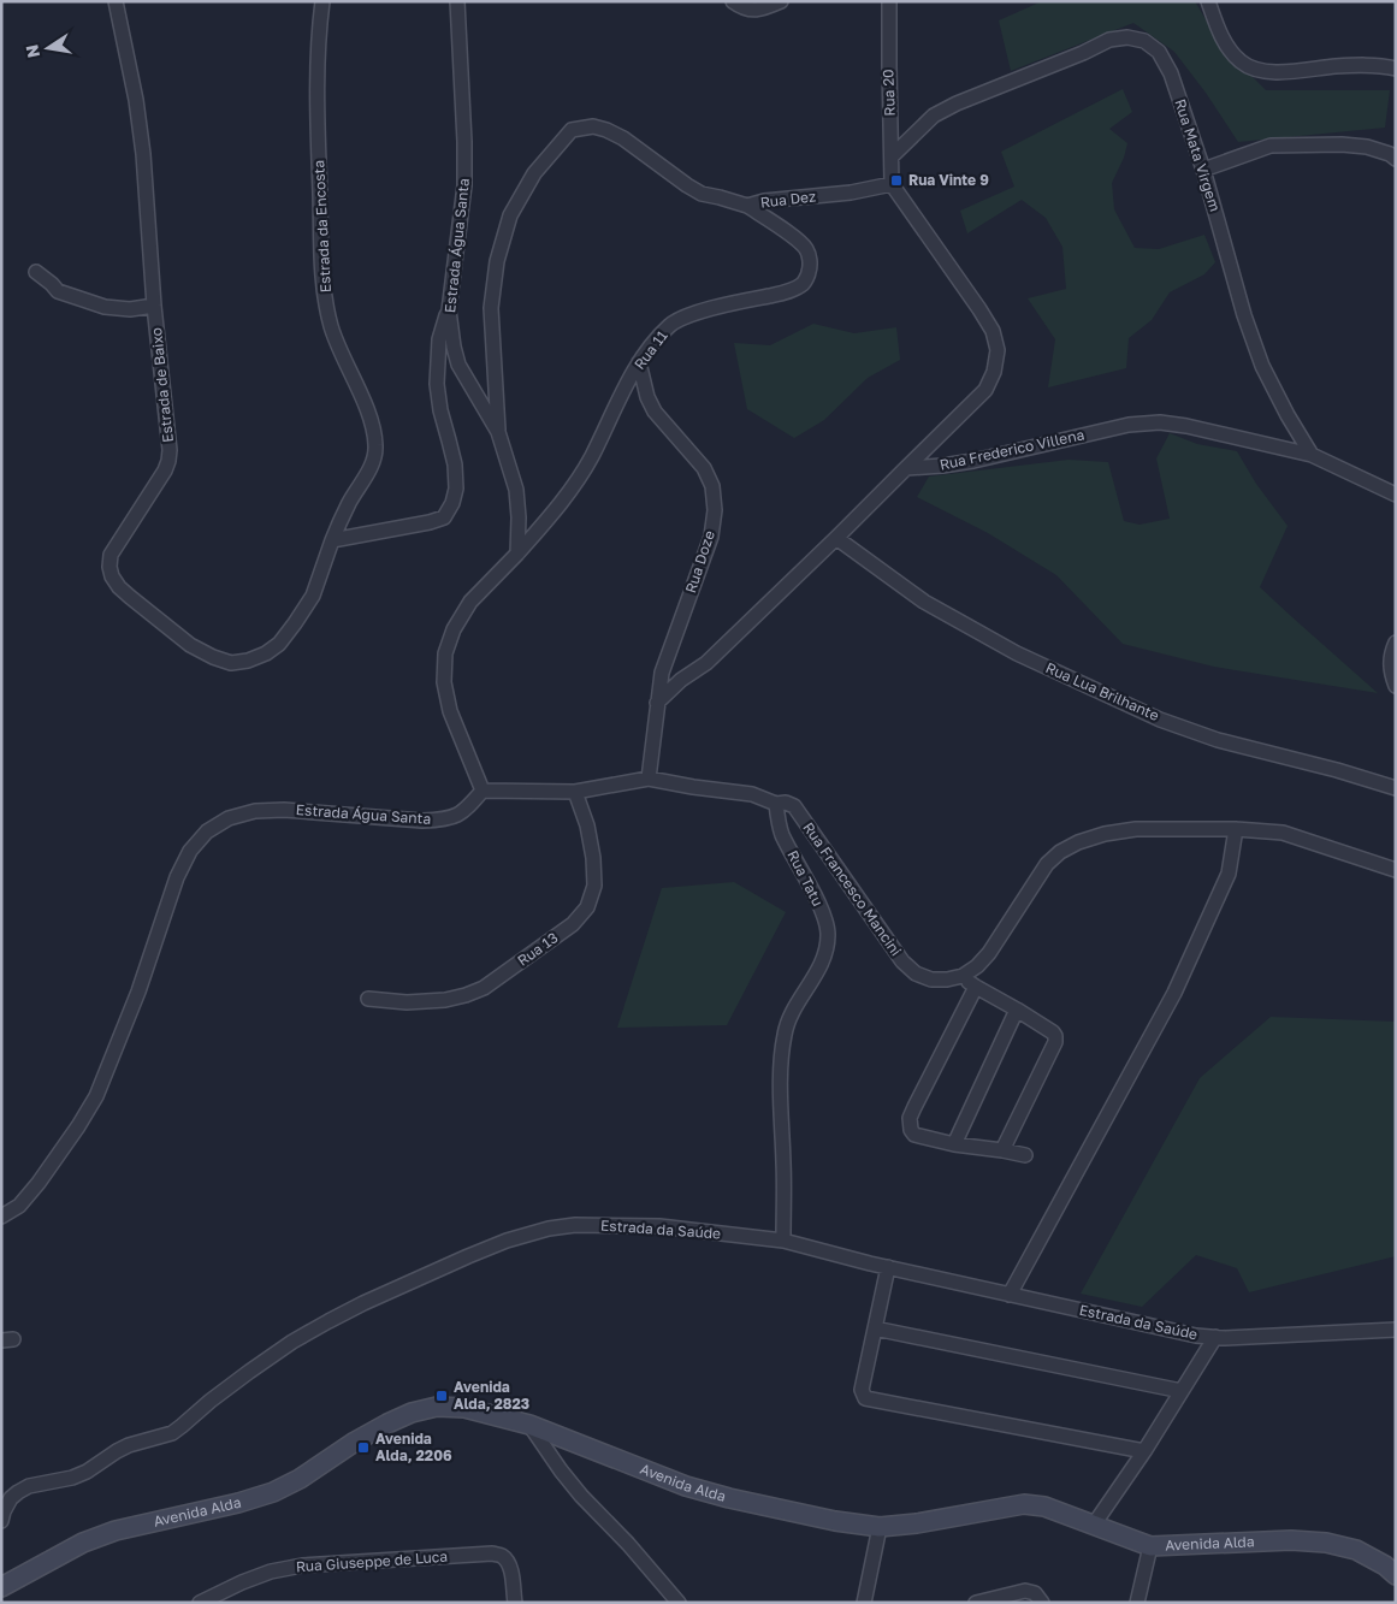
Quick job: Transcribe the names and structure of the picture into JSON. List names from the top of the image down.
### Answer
{
  "streets": {
    "street": [
      "Rua 20",
      "Rua Mata Virgem",
      "Rua Dez",
      "Estrada da Encosta",
      "Estrada Água Santa",
      "Rua 11",
      "Estrada de Baixo",
      "Rua Frederico Villena",
      "Rua Doze",
      "Rua Lua Brilhante",
      "Rua Tatu",
      "Rua Francesco Mancini",
      "Rua 13",
      "Estrada da Saúde",
      "Avenida Alda",
      "Rua Giuseppe de Luca"
    ]
  },
  "crossings": [
    ["Rua 20", "Rua Mata Virgem"],
    ["Rua 20", "Rua Dez"],
    ["Rua Mata Virgem", "Rua Frederico Villena"],
    ["Rua Dez", "Estrada Água Santa"],
    ["Rua Dez", "Rua 11"],
    ["Estrada da Encosta", "Estrada de Baixo"],
    ["Estrada Água Santa", "Rua 11"],
    ["Rua 11", "Rua Doze"],
    ["Rua Tatu", "Rua Francesco Mancini"],
    ["Rua Tatu", "Estrada da Saúde"]
  ],
  "places": {
    "transit": ["Rua Vinte 9", "Avenida Alda, 2823", "Avenida Alda, 2206"]
  },
  "north": "left"
}
